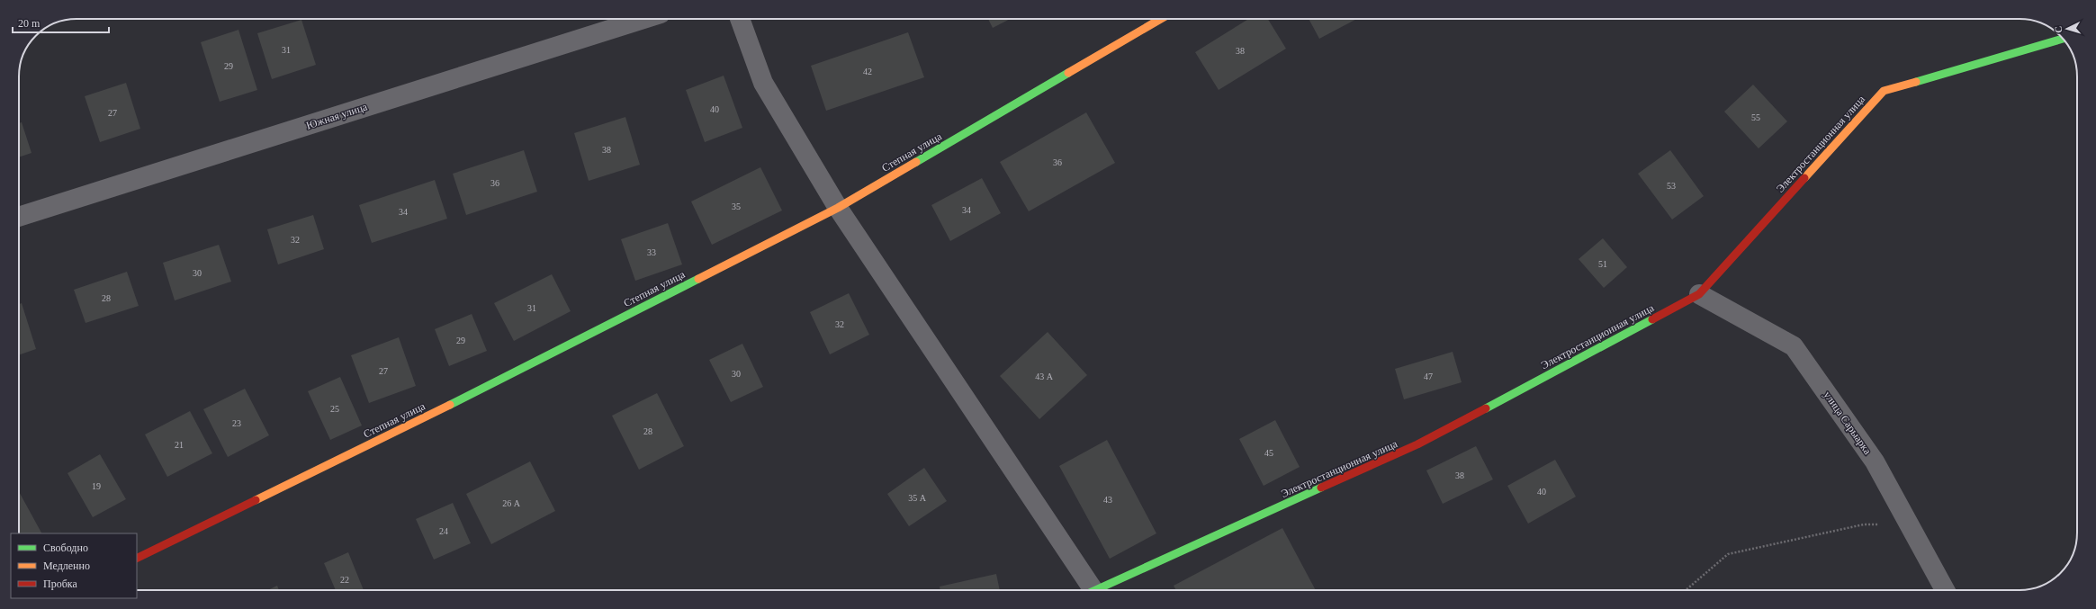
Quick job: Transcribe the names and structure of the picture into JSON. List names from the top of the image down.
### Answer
{
  "streets": {
    "street": [
      "Южная улица",
      "Электростанционная улица",
      "Степная улица",
      "улица Сарыарка"
    ]
  },
  "crossings": [
    ["Электростанционная улица", "улица Сарыарка"]
  ],
  "house_numbers": [
    "31",
    "38",
    "29",
    "42",
    "40",
    "27",
    "55",
    "38",
    "36",
    "36",
    "53",
    "35",
    "34",
    "34",
    "32",
    "33",
    "51",
    "30",
    "28",
    "31",
    "32",
    "29",
    "27",
    "30",
    "43 А",
    "47",
    "25",
    "23",
    "28",
    "21",
    "45",
    "38",
    "19",
    "40",
    "35 А",
    "43",
    "26 А",
    "24",
    "22"
  ],
  "legend": ["Свободно", "Медленно", "Пробка"],
  "scale_bar": "20 m",
  "north": "left"
}
